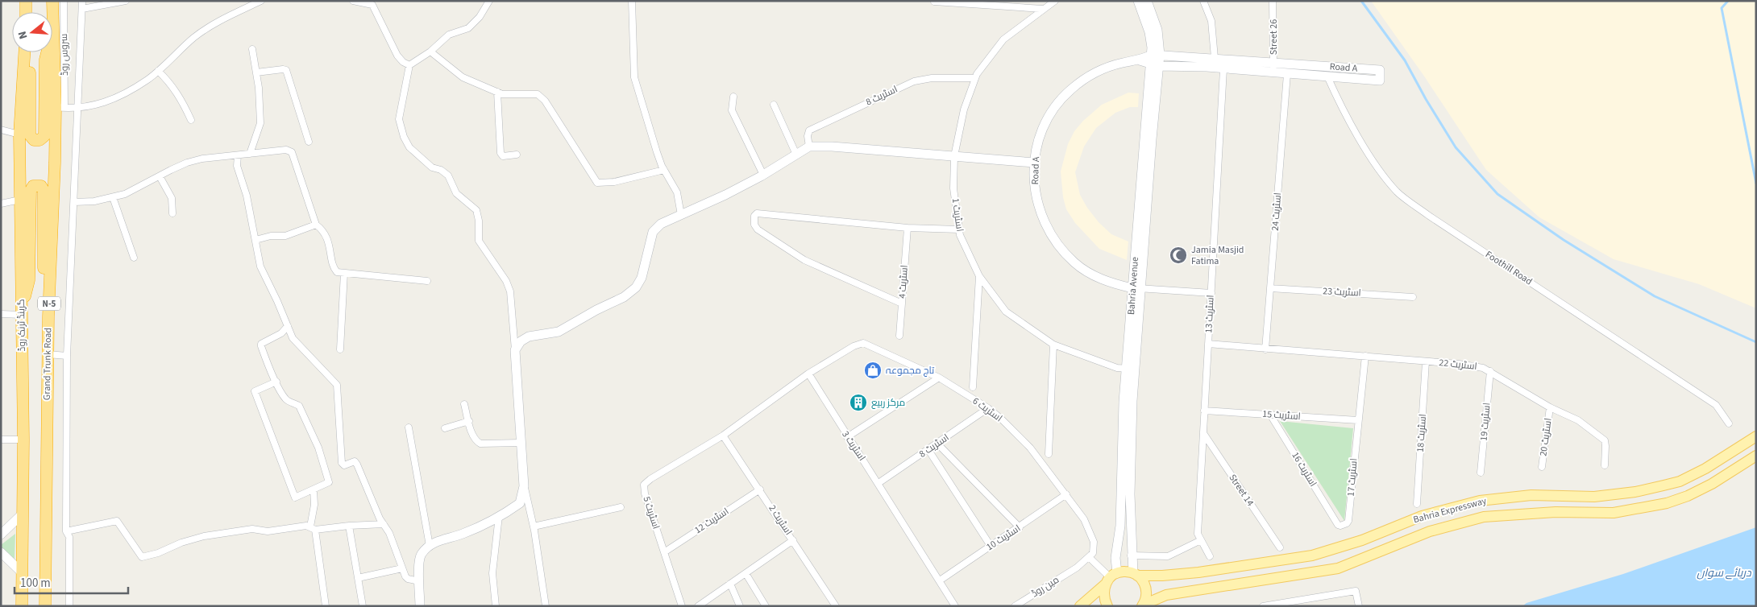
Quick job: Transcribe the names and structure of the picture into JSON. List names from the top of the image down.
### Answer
{
  "streets": {
    "highway": ["N-5", "گرینڈ ٹرنک روڈ", "Grand Trunk Road"],
    "main road": ["Bahria Expressway"],
    "street": [
      "Street 26",
      "سروس روڈ",
      "Road A",
      "اسٹریٹ 8",
      "اسٹریٹ 24",
      "اسٹریٹ 1",
      "Foothill Road",
      "اسٹریٹ 4",
      "Bahria Avenue",
      "اسٹریٹ 23",
      "اسٹریٹ 13",
      "اسٹریٹ 22",
      "اسٹریٹ 6",
      "اسٹریٹ 15",
      "اسٹریٹ 19",
      "اسٹریٹ 18",
      "اسٹریٹ 20",
      "اسٹریٹ 3",
      "اسٹریٹ 16",
      "اسٹریٹ 17",
      "Street 14",
      "اسٹریٹ 5",
      "اسٹریٹ 2",
      "اسٹریٹ 12",
      "اسٹریٹ 10",
      "مین روڈ"
    ]
  },
  "crossings": [
    ["Street 26", "Road A"],
    ["سروس روڈ", "Grand Trunk Road"],
    ["Road A", "اسٹریٹ 24"],
    ["Road A", "Foothill Road"],
    ["Road A", "Bahria Avenue"],
    ["Road A", "اسٹریٹ 13"],
    ["اسٹریٹ 8", "اسٹریٹ 1"],
    ["اسٹریٹ 8", "اسٹریٹ 6"],
    ["اسٹریٹ 8", "اسٹریٹ 3"],
    ["اسٹریٹ 24", "اسٹریٹ 23"],
    ["اسٹریٹ 24", "اسٹریٹ 22"],
    ["اسٹریٹ 1", "Bahria Avenue"],
    ["Bahria Avenue", "Bahria Expressway"],
    ["اسٹریٹ 13", "اسٹریٹ 22"],
    ["اسٹریٹ 13", "اسٹریٹ 15"],
    ["اسٹریٹ 13", "Street 14"],
    ["اسٹریٹ 22", "اسٹریٹ 19"],
    ["اسٹریٹ 22", "اسٹریٹ 18"],
    ["اسٹریٹ 22", "اسٹریٹ 20"],
    ["اسٹریٹ 6", "اسٹریٹ 3"],
    ["اسٹریٹ 6", "اسٹریٹ 10"],
    ["اسٹریٹ 6", "مین روڈ"],
    ["اسٹریٹ 15", "اسٹریٹ 16"],
    ["اسٹریٹ 15", "اسٹریٹ 17"],
    ["اسٹریٹ 3", "اسٹریٹ 10"],
    ["اسٹریٹ 16", "اسٹریٹ 17"],
    ["اسٹریٹ 5", "اسٹریٹ 2"],
    ["اسٹریٹ 5", "اسٹریٹ 12"],
    ["اسٹریٹ 2", "اسٹریٹ 12"]
  ],
  "water": ["دریائے سواں"],
  "places": {
    "mosque": ["Jamia Masjid Fatima"],
    "shop": ["تاج مجموعہ"],
    "building": ["مرکز ربیع"]
  },
  "scale_bar": "100 m",
  "north": "left"
}
